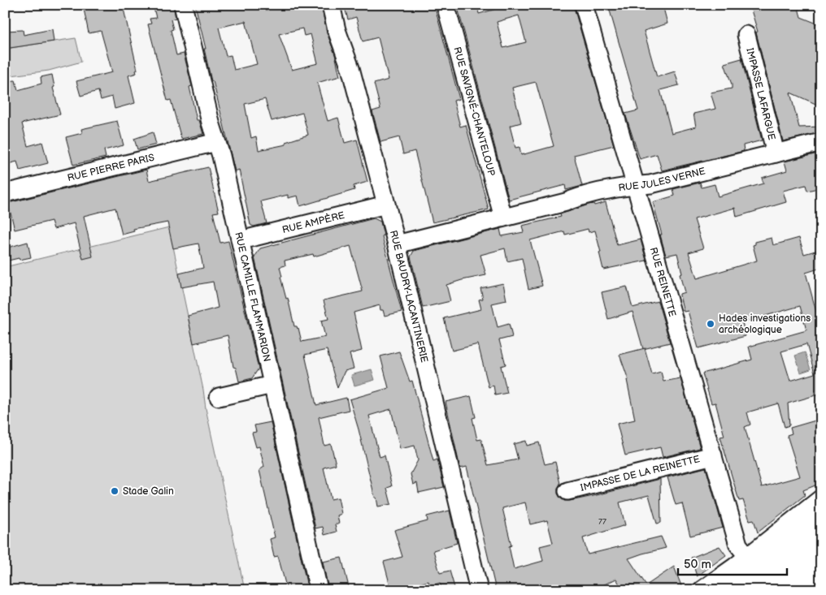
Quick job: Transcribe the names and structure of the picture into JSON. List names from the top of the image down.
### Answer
{
  "streets": {
    "street": [
      "IMPASSE LAFARGUE",
      "RUE SAVIGNÉ-CHANTELOUP",
      "RUE PIERRE PARIS",
      "RUE JULES VERNE",
      "RUE AMPÈRE",
      "RUE REINETTE",
      "RUE BAUDRY-LACANTINERIE",
      "RUE CAMILLE FLAMMARION",
      "IMPASSE DE LA REINETTE"
    ]
  },
  "crossings": [
    ["IMPASSE LAFARGUE", "RUE JULES VERNE"],
    ["RUE SAVIGNÉ-CHANTELOUP", "RUE JULES VERNE"],
    ["RUE PIERRE PARIS", "RUE CAMILLE FLAMMARION"],
    ["RUE JULES VERNE", "RUE REINETTE"],
    ["RUE JULES VERNE", "RUE BAUDRY-LACANTINERIE"],
    ["RUE AMPÈRE", "RUE BAUDRY-LACANTINERIE"],
    ["RUE AMPÈRE", "RUE CAMILLE FLAMMARION"],
    ["RUE REINETTE", "IMPASSE DE LA REINETTE"]
  ],
  "places": ["Hades investigations archéologique", "Stade Galin"],
  "house_numbers": ["77"],
  "scale_bar": "50 m"
}
